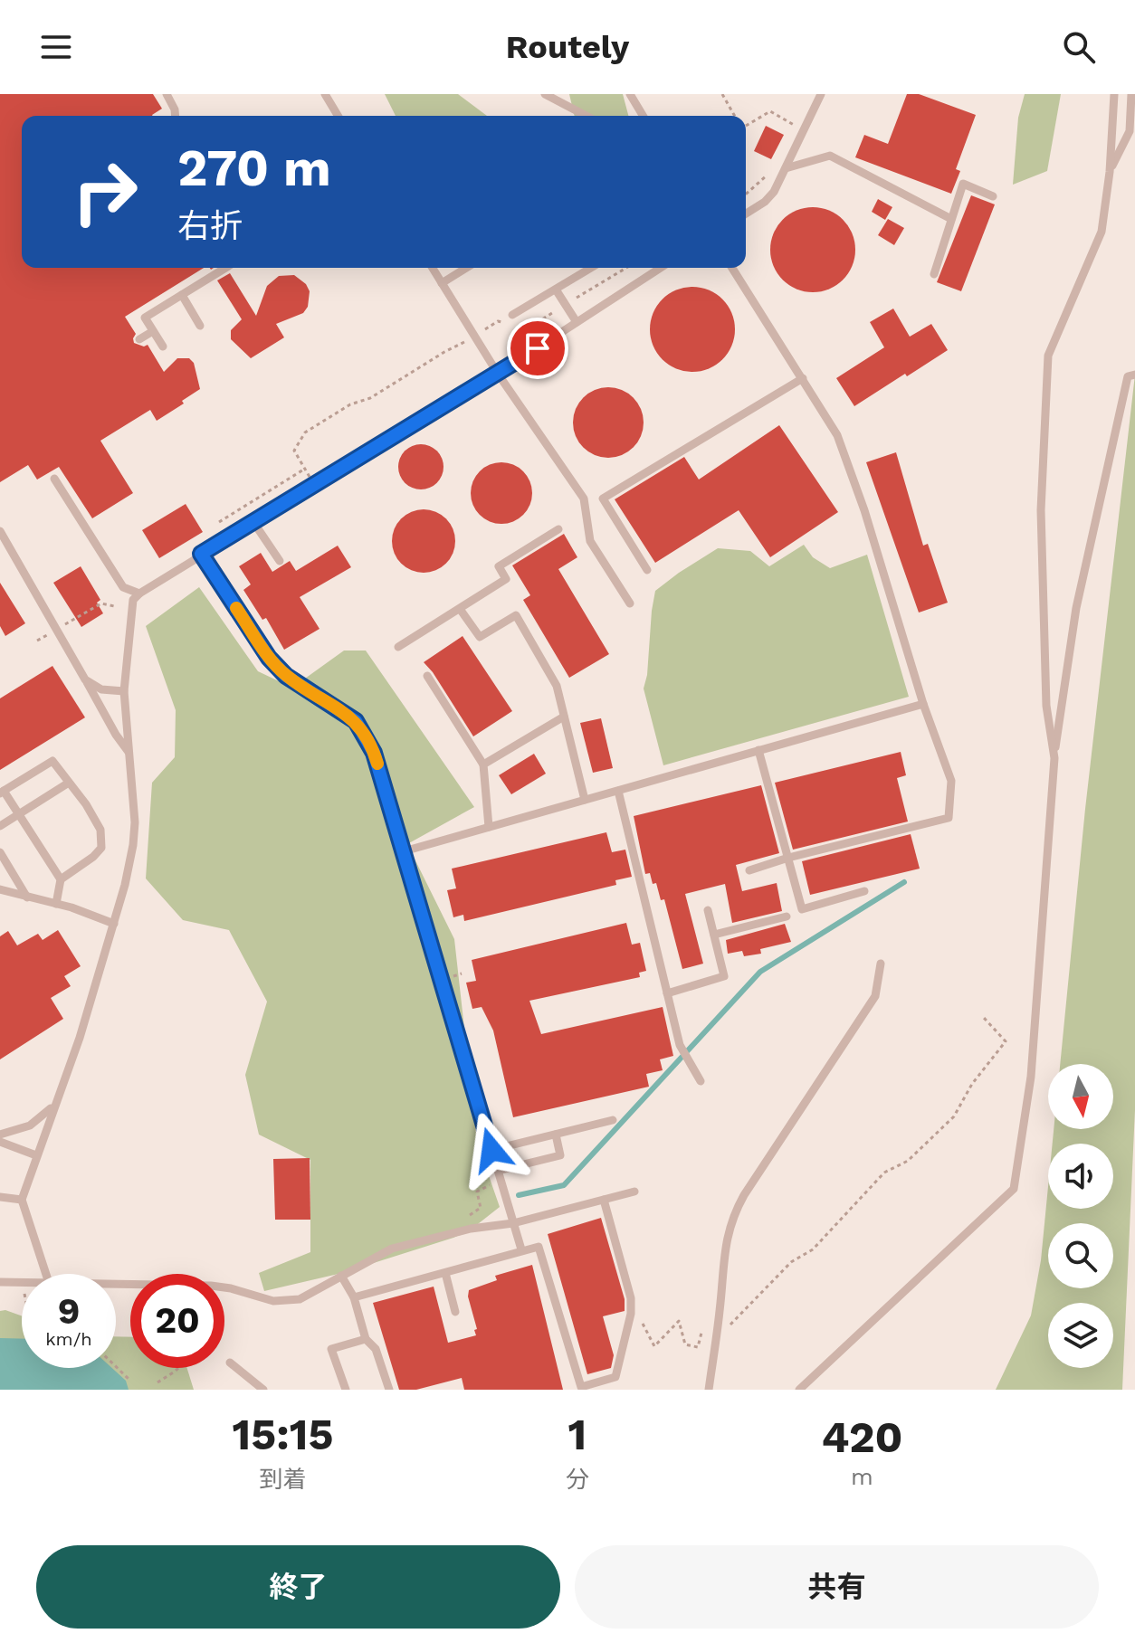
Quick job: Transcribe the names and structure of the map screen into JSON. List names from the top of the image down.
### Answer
{
  "north": "bottom",
  "page": {
    "header": "Routely",
    "turn": ["270 m", "右折"],
    "speed": "9 km/h",
    "limit": "20",
    "eta": [
      "15:15",
      "到着",
      "1",
      "分",
      "420",
      "m"
    ],
    "buttons": ["終了", "共有"]
  }
}
